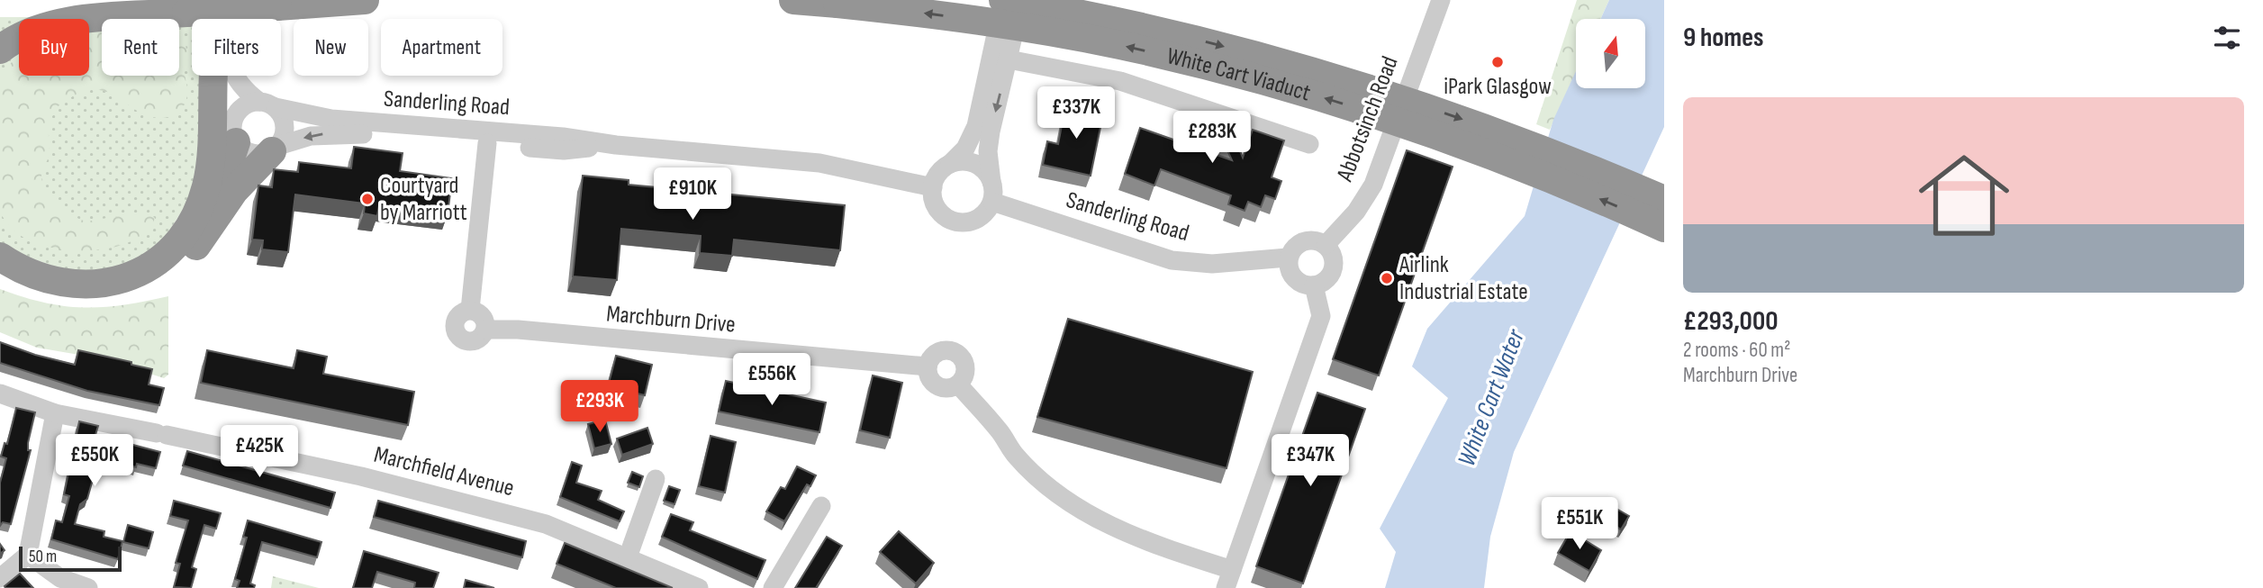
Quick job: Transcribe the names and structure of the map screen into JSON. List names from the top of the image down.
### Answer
{
  "streets": {
    "highway": ["White Cart Viaduct"],
    "street": [
      "Sanderling Road",
      "Abbotsinch Road",
      "Marchburn Drive",
      "Marchfield Avenue"
    ]
  },
  "crossings": [
    ["Sanderling Road", "Abbotsinch Road"],
    ["Sanderling Road", "Marchburn Drive"]
  ],
  "water": ["White Cart Water"],
  "places": ["iPark Glasgow", "Courtyard by Marriott", "Airlink Industrial Estate"],
  "scale_bar": "50 m",
  "north": "top",
  "page": {
    "heading": "9 homes",
    "chip": [
      "Buy",
      "Rent",
      "Filters",
      "New",
      "Apartment"
    ],
    "list": [
      {
        "name": "£293,000",
        "note": "2 rooms · 60 m² · Marchburn Drive"
      }
    ],
    "price": [
      "£337K",
      "£283K",
      "£910K",
      "£556K",
      "£293K",
      "£425K",
      "£550K",
      "£347K",
      "£551K"
    ],
    "scale": "50 m"
  }
}
